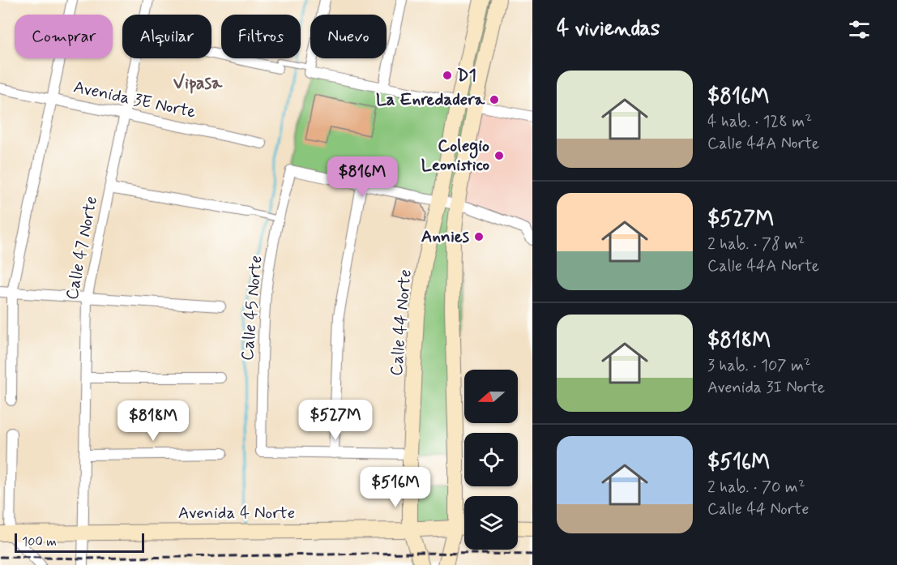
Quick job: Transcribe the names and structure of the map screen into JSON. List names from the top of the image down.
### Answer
{
  "streets": {
    "main road": ["Calle 44 Norte", "Avenida 4 Norte"],
    "street": ["Avenida 3E Norte", "Calle 47 Norte", "Calle 45 Norte"]
  },
  "crossings": [
    ["Avenida 3E Norte", "Calle 47 Norte"],
    ["Calle 47 Norte", "Avenida 4 Norte"],
    ["Calle 44 Norte", "Avenida 4 Norte"]
  ],
  "districts": ["Vipasa"],
  "places": [
    "D1",
    "La Enredadera",
    "Colegio Leonistico",
    "Annies"
  ],
  "scale_bar": "100 m",
  "north": "left",
  "page": {
    "heading": "4 viviendas",
    "chip": [
      "Comprar",
      "Alquilar",
      "Filtros",
      "Nuevo"
    ],
    "list": [
      {
        "name": "$816M",
        "note": "4 hab. · 128 m² · Calle 44A Norte"
      },
      {
        "name": "$527M",
        "note": "2 hab. · 78 m² · Calle 44A Norte"
      },
      {
        "name": "$818M",
        "note": "3 hab. · 107 m² · Avenida 3I Norte"
      },
      {
        "name": "$516M",
        "note": "2 hab. · 70 m² · Calle 44 Norte"
      }
    ],
    "price": [
      "$816M",
      "$527M",
      "$818M",
      "$516M"
    ],
    "scale": "100 m"
  }
}
